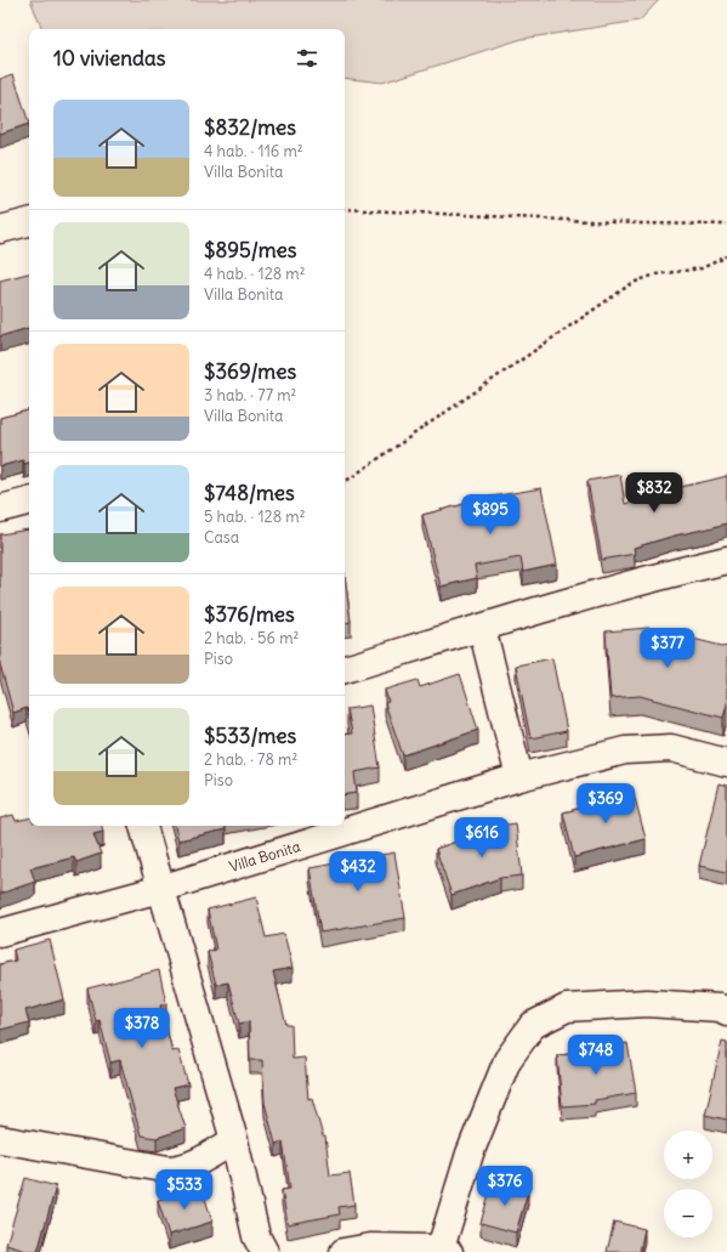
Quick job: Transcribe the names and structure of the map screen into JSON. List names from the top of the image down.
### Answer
{
  "streets": {
    "street": ["Villa Bonita"]
  },
  "page": {
    "heading": "10 viviendas",
    "list": [
      {
        "name": "$832/mes",
        "note": "4 hab. · 116 m² · Villa Bonita"
      },
      {
        "name": "$895/mes",
        "note": "4 hab. · 128 m² · Villa Bonita"
      },
      {
        "name": "$369/mes",
        "note": "3 hab. · 77 m² · Villa Bonita"
      },
      {
        "name": "$748/mes",
        "note": "5 hab. · 128 m² · Casa"
      },
      {
        "name": "$376/mes",
        "note": "2 hab. · 56 m² · Piso"
      },
      {
        "name": "$533/mes",
        "note": "2 hab. · 78 m² · Piso"
      }
    ],
    "price": [
      "$832",
      "$895",
      "$377",
      "$369",
      "$616",
      "$432",
      "$378",
      "$748",
      "$376",
      "$533"
    ],
    "map_buttons": ["+", "−"]
  }
}
